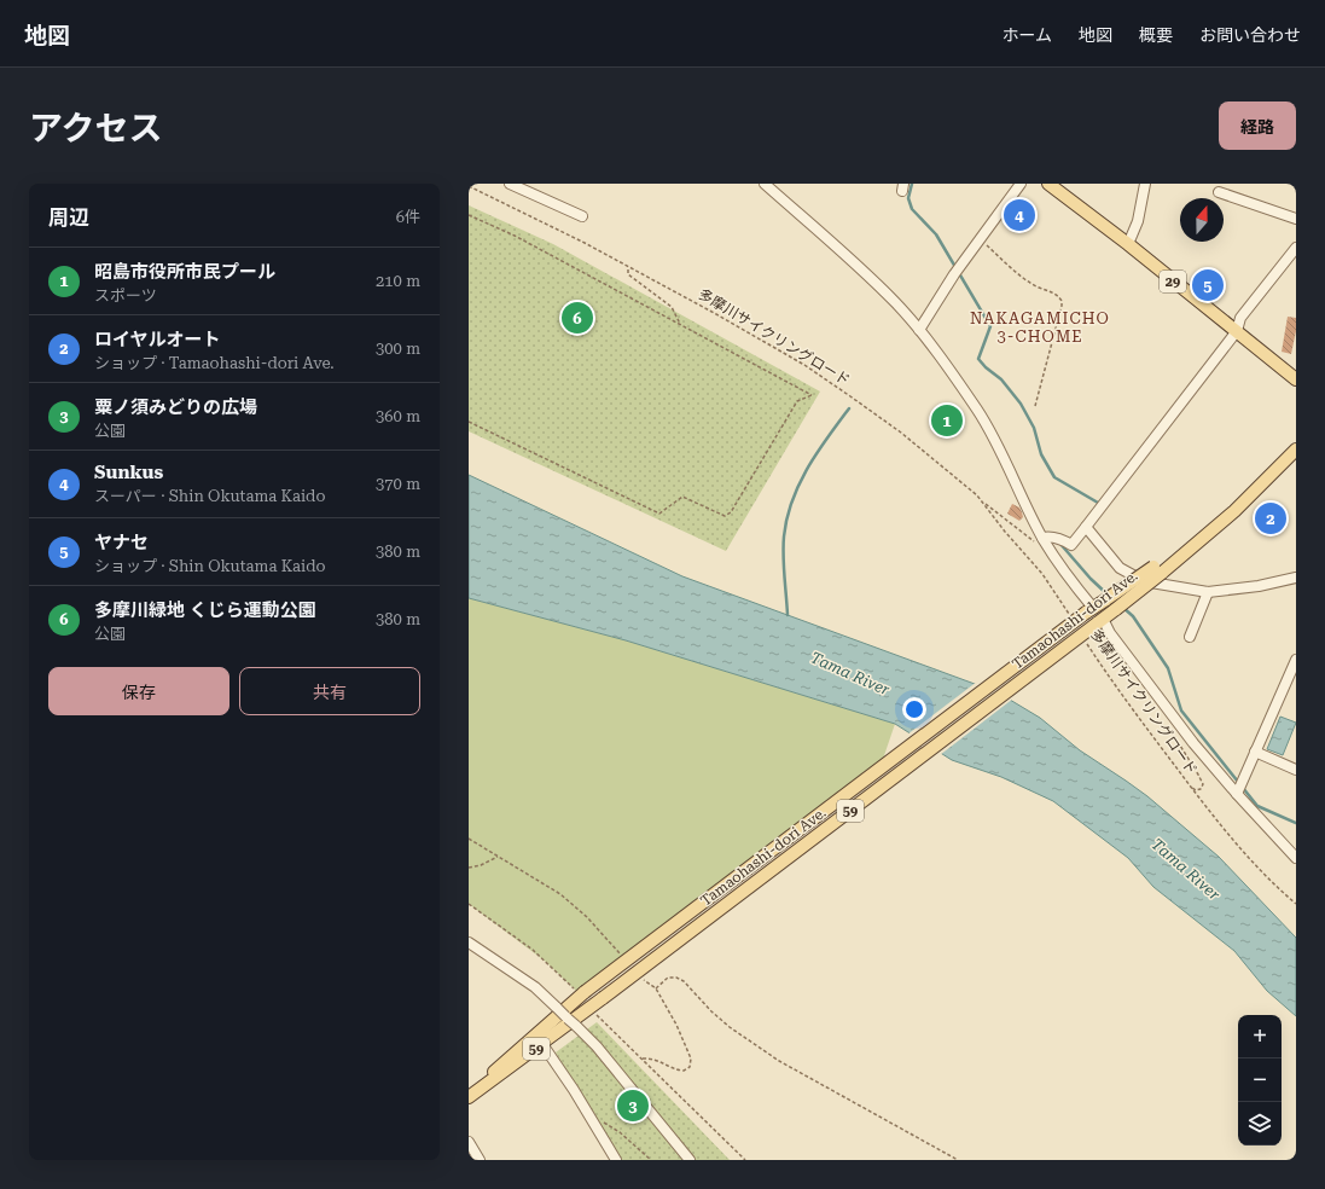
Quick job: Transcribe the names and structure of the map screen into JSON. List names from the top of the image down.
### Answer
{
  "streets": {
    "main road": ["29", "Tamaohashi-dori Ave.", "59"],
    "path": ["多摩川サイクリングロード"]
  },
  "districts": ["NAKAGAMICHO 3-CHOME"],
  "water": ["Tama River"],
  "north": "top",
  "page": {
    "header": "地図",
    "nav": [
      "ホーム",
      "地図",
      "概要",
      "お問い合わせ"
    ],
    "title": "アクセス",
    "buttons": [
      "経路",
      ["保存", "共有"]
    ],
    "heading": ["周辺", "6件"],
    "pins": [
      "4",
      "5",
      "6",
      "1",
      "2",
      "3"
    ],
    "list": [
      {
        "mark": "1",
        "name": "昭島市役所市民プール",
        "note": "スポーツ",
        "value": "210 m"
      },
      {
        "mark": "2",
        "name": "ロイヤルオート",
        "note": "ショップ · Tamaohashi-dori Ave.",
        "value": "300 m"
      },
      {
        "mark": "3",
        "name": "粟ノ須みどりの広場",
        "note": "公園",
        "value": "360 m"
      },
      {
        "mark": "4",
        "name": "Sunkus",
        "note": "スーパー · Shin Okutama Kaido",
        "value": "370 m"
      },
      {
        "mark": "5",
        "name": "ヤナセ",
        "note": "ショップ · Shin Okutama Kaido",
        "value": "380 m"
      },
      {
        "mark": "6",
        "name": "多摩川緑地 くじら運動公園",
        "note": "公園",
        "value": "380 m"
      }
    ],
    "map_buttons": ["+", "−"]
  }
}
